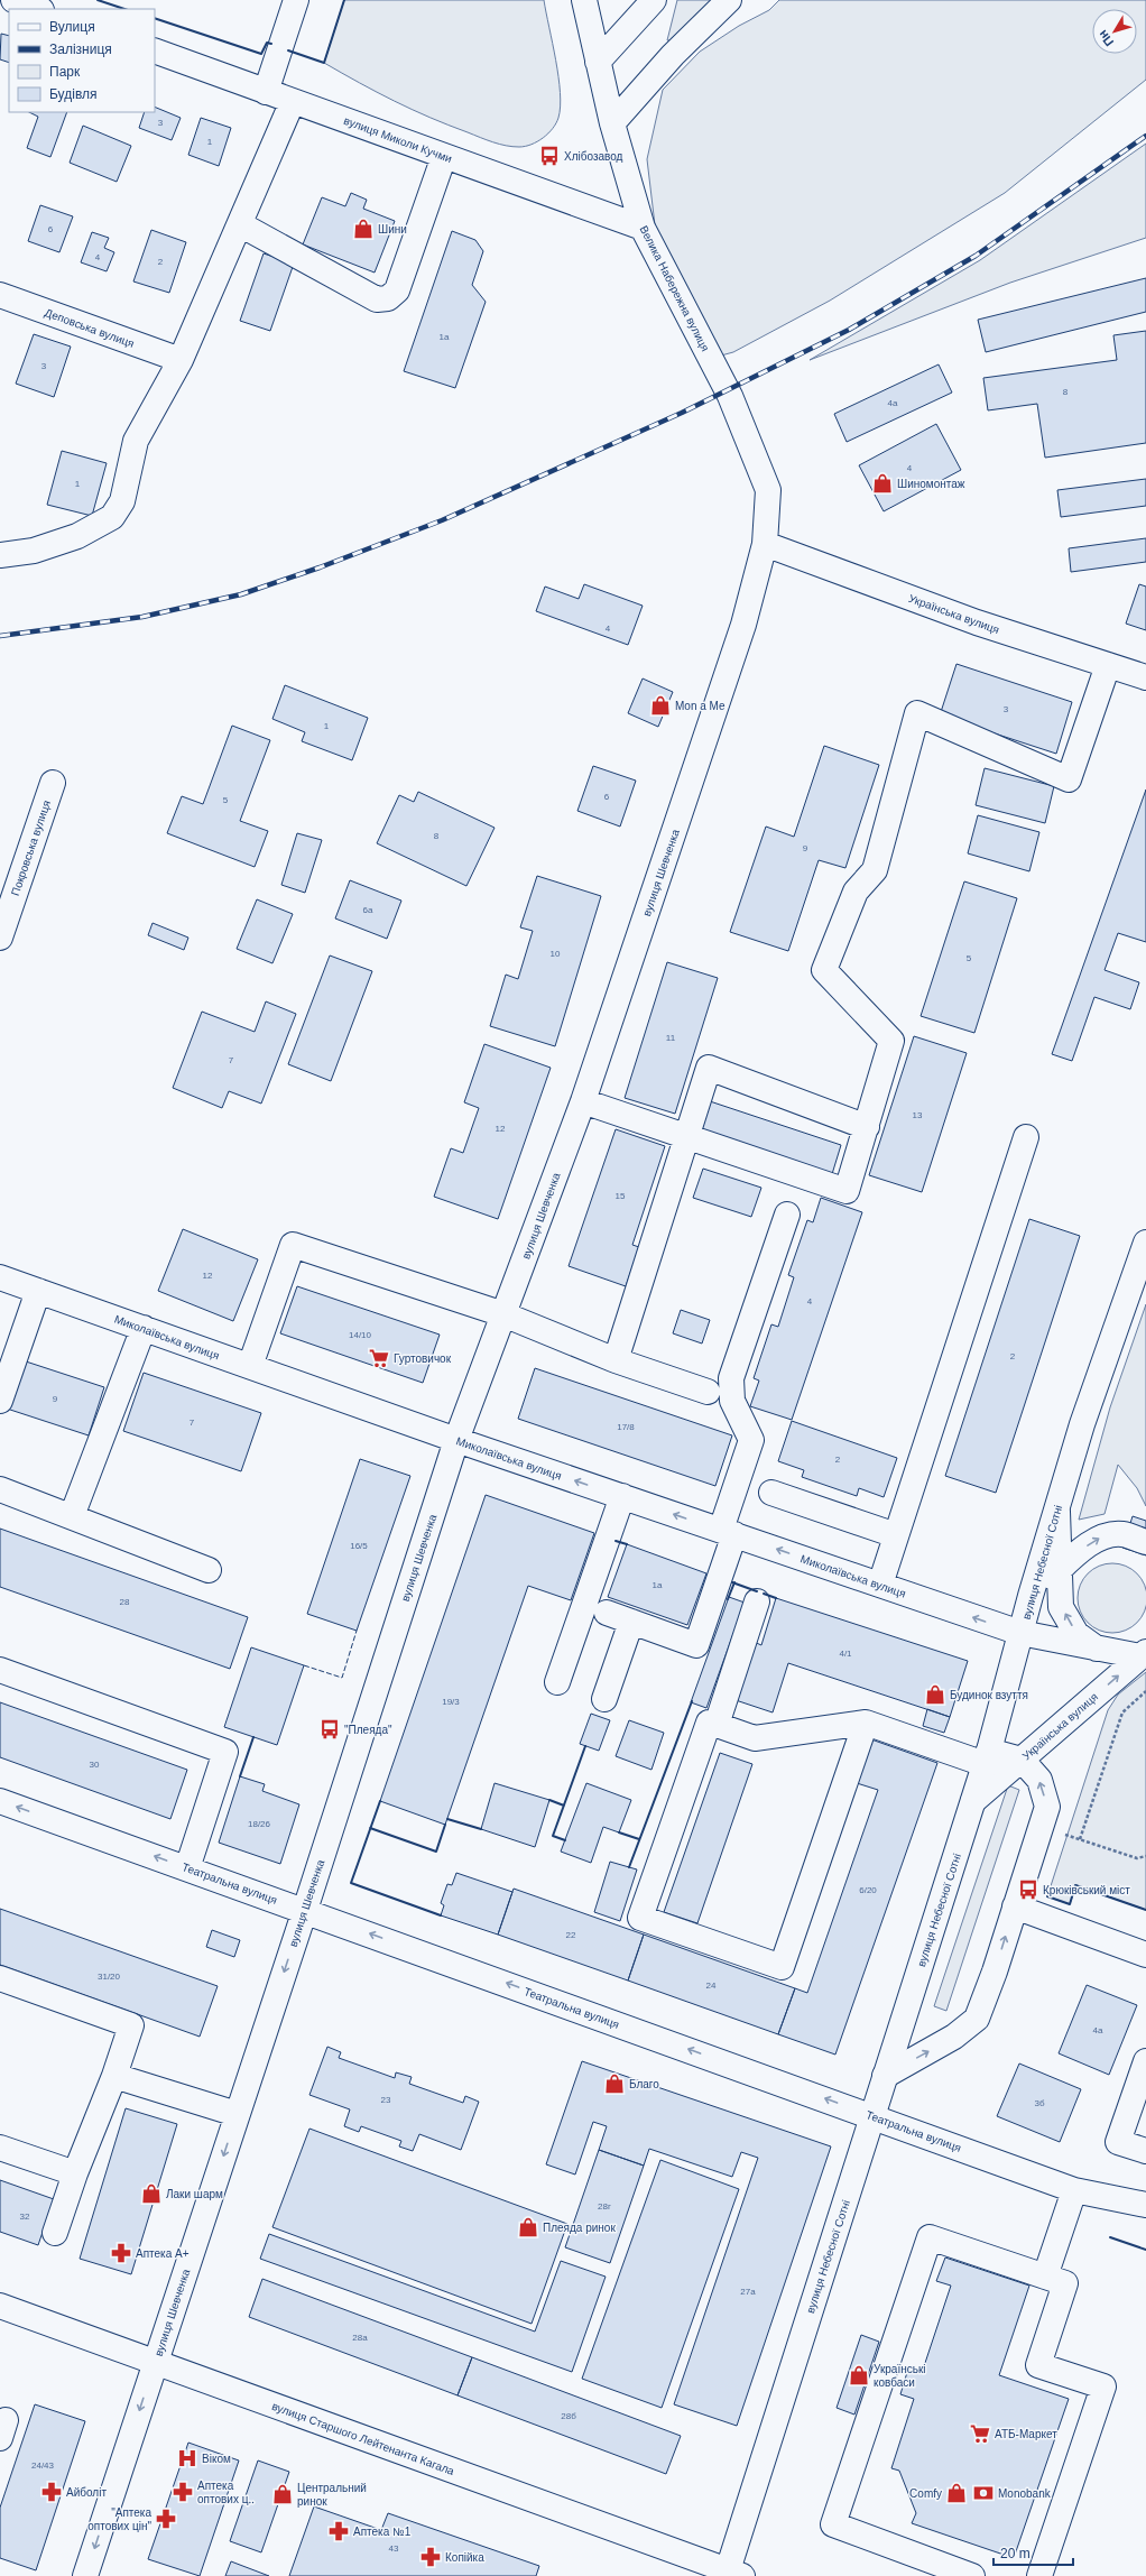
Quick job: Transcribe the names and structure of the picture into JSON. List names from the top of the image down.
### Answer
{
  "streets": {
    "main road": [
      "вулиця Миколи Кучми",
      "Велика Набережна вулиця",
      "Деповська вулиця",
      "Українська вулиця",
      "Покровська вулиця",
      "вулиця Шевченка",
      "Миколаївська вулиця",
      "вулиця Небесної Сотні",
      "Театральна вулиця",
      "вулиця Старшого Лейтенанта Кагала"
    ]
  },
  "crossings": [
    ["вулиця Миколи Кучми", "Велика Набережна вулиця"],
    ["Велика Набережна вулиця", "Українська вулиця"],
    ["Велика Набережна вулиця", "вулиця Шевченка"],
    ["Українська вулиця", "вулиця Шевченка"],
    ["Українська вулиця", "Миколаївська вулиця"],
    ["Українська вулиця", "вулиця Небесної Сотні"],
    ["вулиця Шевченка", "Миколаївська вулиця"],
    ["вулиця Шевченка", "Театральна вулиця"],
    ["вулиця Шевченка", "вулиця Старшого Лейтенанта Кагала"],
    ["Миколаївська вулиця", "вулиця Небесної Сотні"],
    ["вулиця Небесної Сотні", "Театральна вулиця"],
    ["вулиця Небесної Сотні", "вулиця Старшого Лейтенанта Кагала"]
  ],
  "one_way": ["Театральна вулиця"],
  "places": {
    "bus stop": ["Хлібозавод", "\"Плеяда\"", "Крюківський міст"],
    "shop": [
      "Шини",
      "Шиномонтаж",
      "Mon a Me",
      "Будинок взуття",
      "Благо",
      "Лаки шарм",
      "Плеяда ринок",
      "Українські ковбаси",
      "Comfy",
      "Центральний ринок"
    ],
    "supermarket": ["Гуртовичок", "АТБ-Маркет"],
    "pharmacy": [
      "Аптека А+",
      "Айболіт",
      "Аптека оптових ц‥",
      "\"Аптека оптових цін\"",
      "Аптека №1",
      "Копійка"
    ],
    "hospital": ["Віком"],
    "bank": ["Monobank"]
  },
  "house_numbers": [
    "3",
    "1",
    "6",
    "4",
    "2",
    "1а",
    "3",
    "8",
    "4а",
    "4",
    "1",
    "4",
    "3",
    "1",
    "6",
    "5",
    "8",
    "9",
    "6а",
    "10",
    "5",
    "11",
    "7",
    "13",
    "12",
    "15",
    "12",
    "4",
    "14/10",
    "2",
    "9",
    "7",
    "17/8",
    "2",
    "16/5",
    "1а",
    "28",
    "4/1",
    "19/3",
    "30",
    "18/26",
    "6/20",
    "22",
    "31/20",
    "24",
    "4а",
    "23",
    "3б",
    "28г",
    "32",
    "27а",
    "28а",
    "28б",
    "24/43",
    "43"
  ],
  "legend": [
    "Вулиця",
    "Залізниця",
    "Парк",
    "Будівля"
  ],
  "scale_bar": "20 m",
  "north": "bottom left"
}
